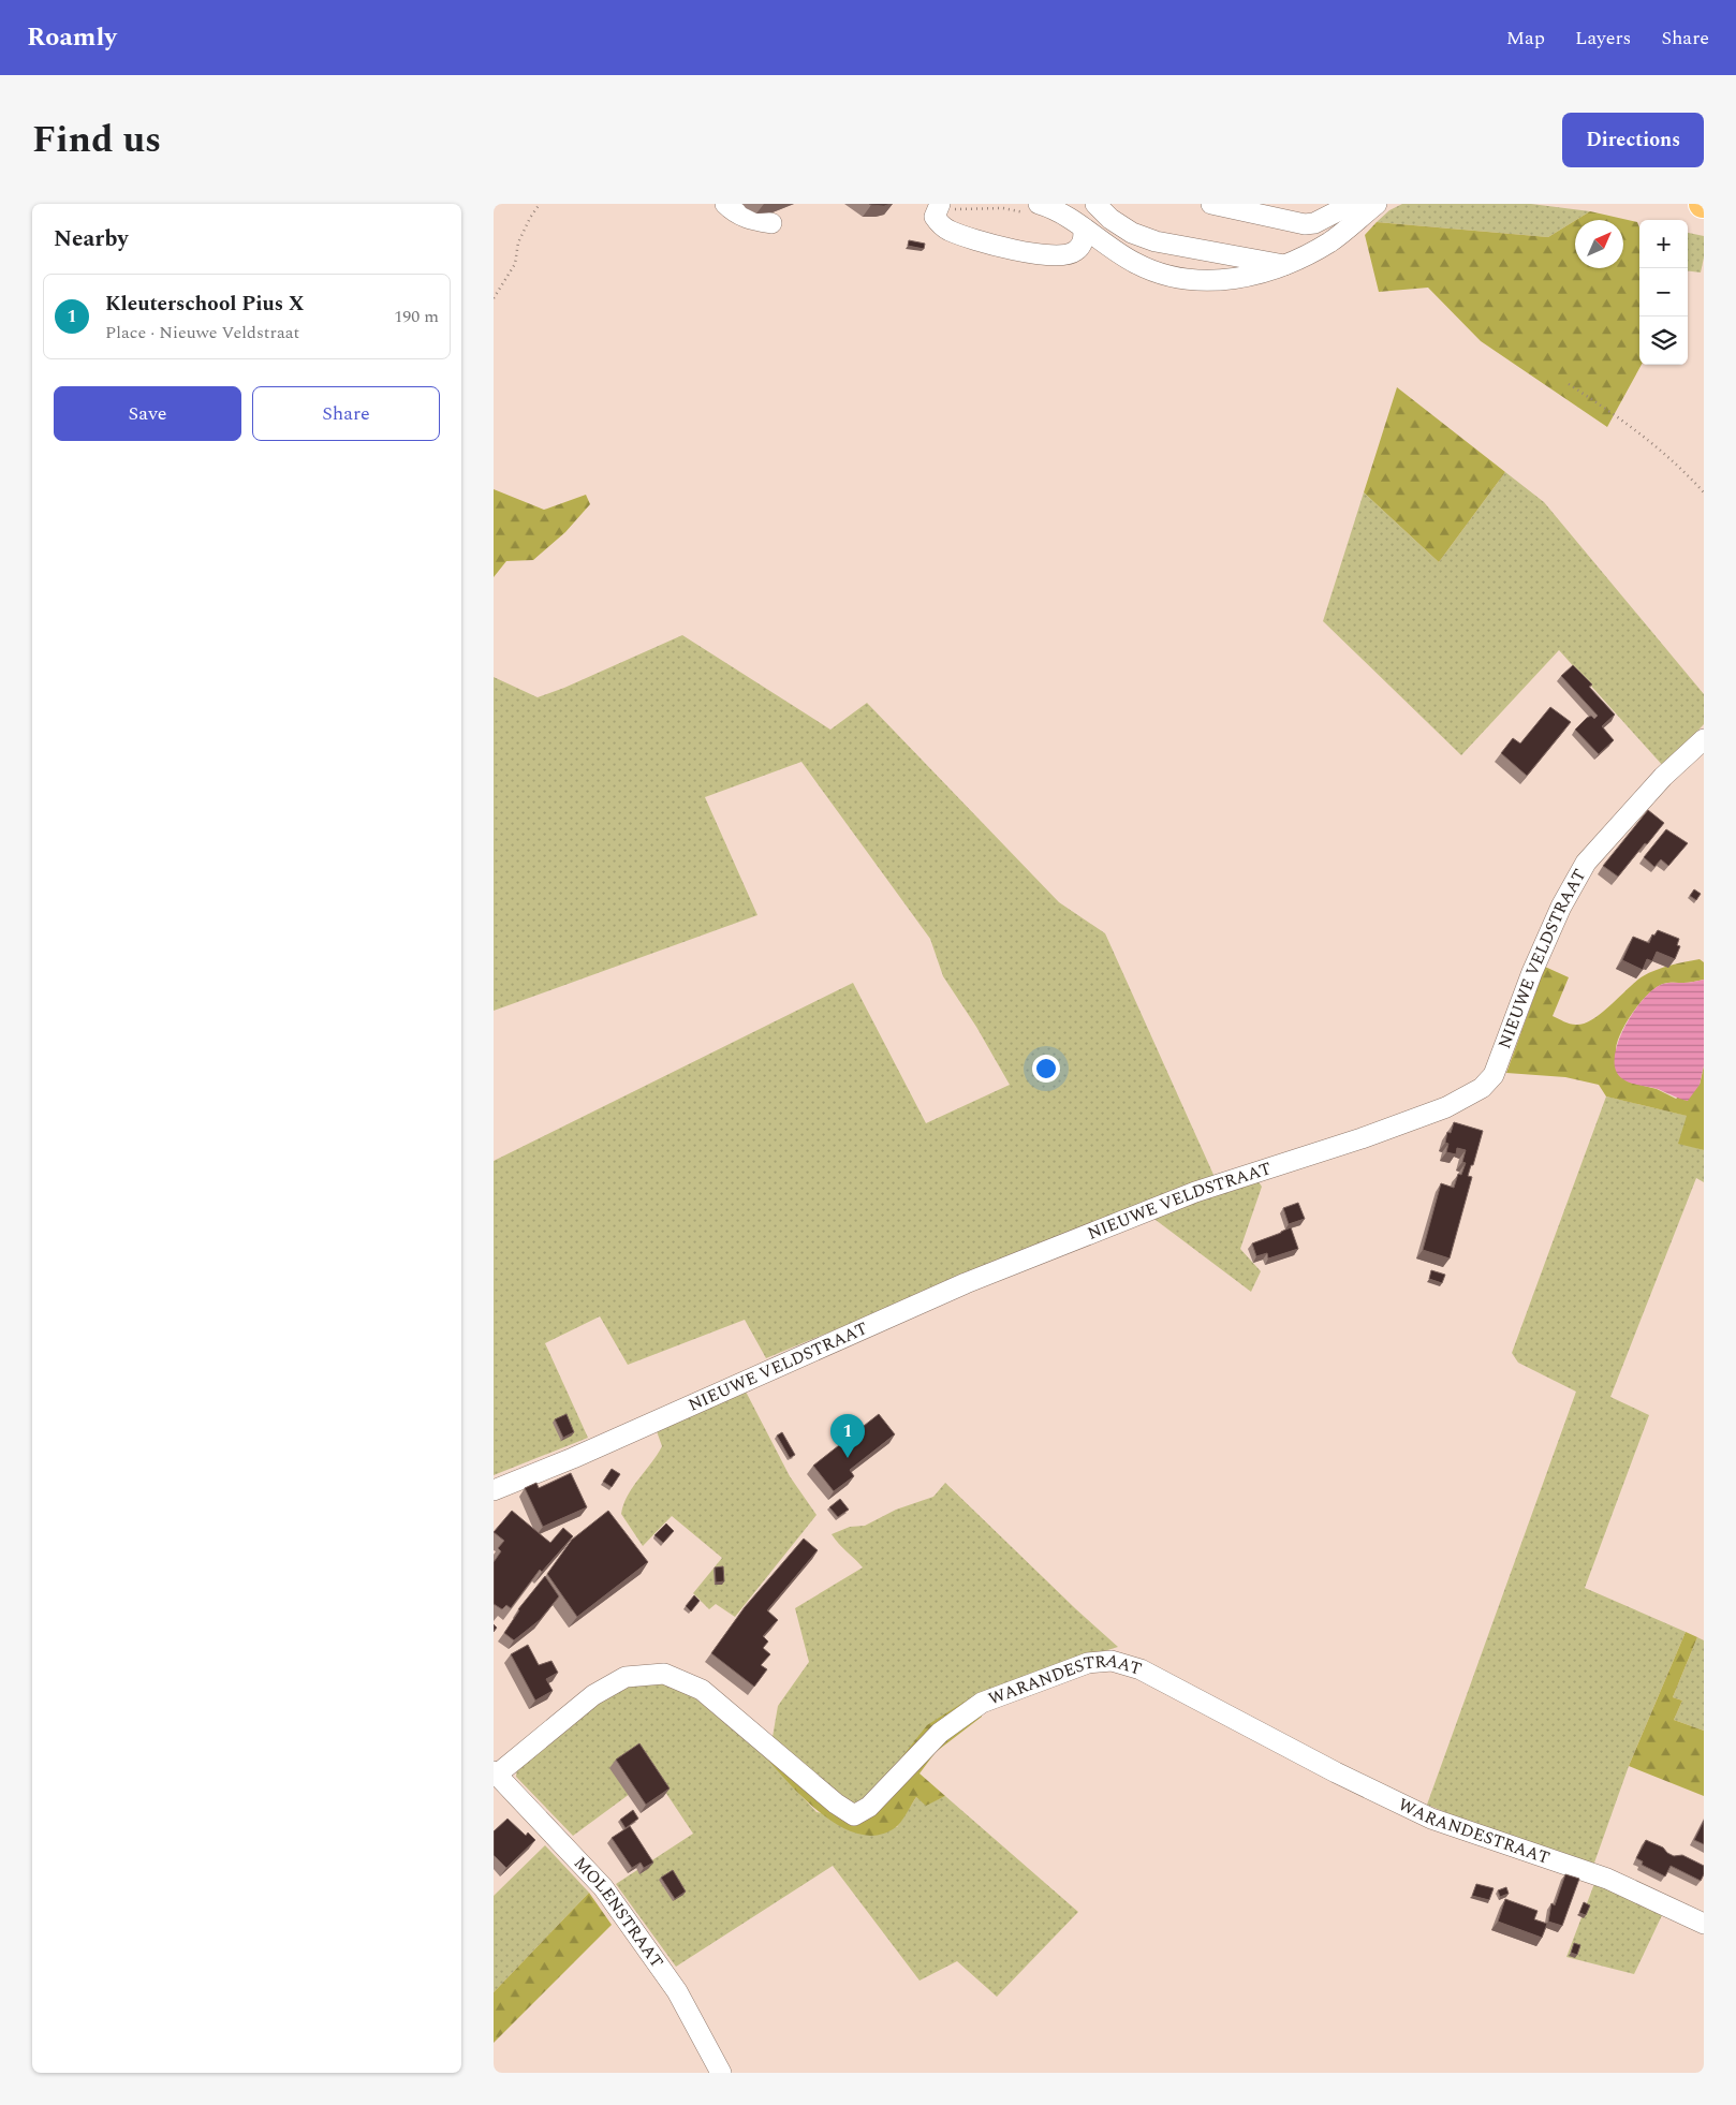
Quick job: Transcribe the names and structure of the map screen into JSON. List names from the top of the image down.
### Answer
{
  "streets": {
    "street": ["NIEUWE VELDSTRAAT", "WARANDESTRAAT", "MOLENSTRAAT"]
  },
  "crossings": [
    ["WARANDESTRAAT", "MOLENSTRAAT"]
  ],
  "north": "top right",
  "page": {
    "header": "Roamly",
    "nav": ["Map", "Layers", "Share"],
    "title": "Find us",
    "buttons": [
      "Directions",
      ["Save", "Share"]
    ],
    "heading": "Nearby",
    "map_buttons": ["+", "−"],
    "list": [
      {
        "mark": "1",
        "name": "Kleuterschool Pius X",
        "note": "Place · Nieuwe Veldstraat",
        "value": "190 m"
      }
    ],
    "pins": "1"
  }
}
